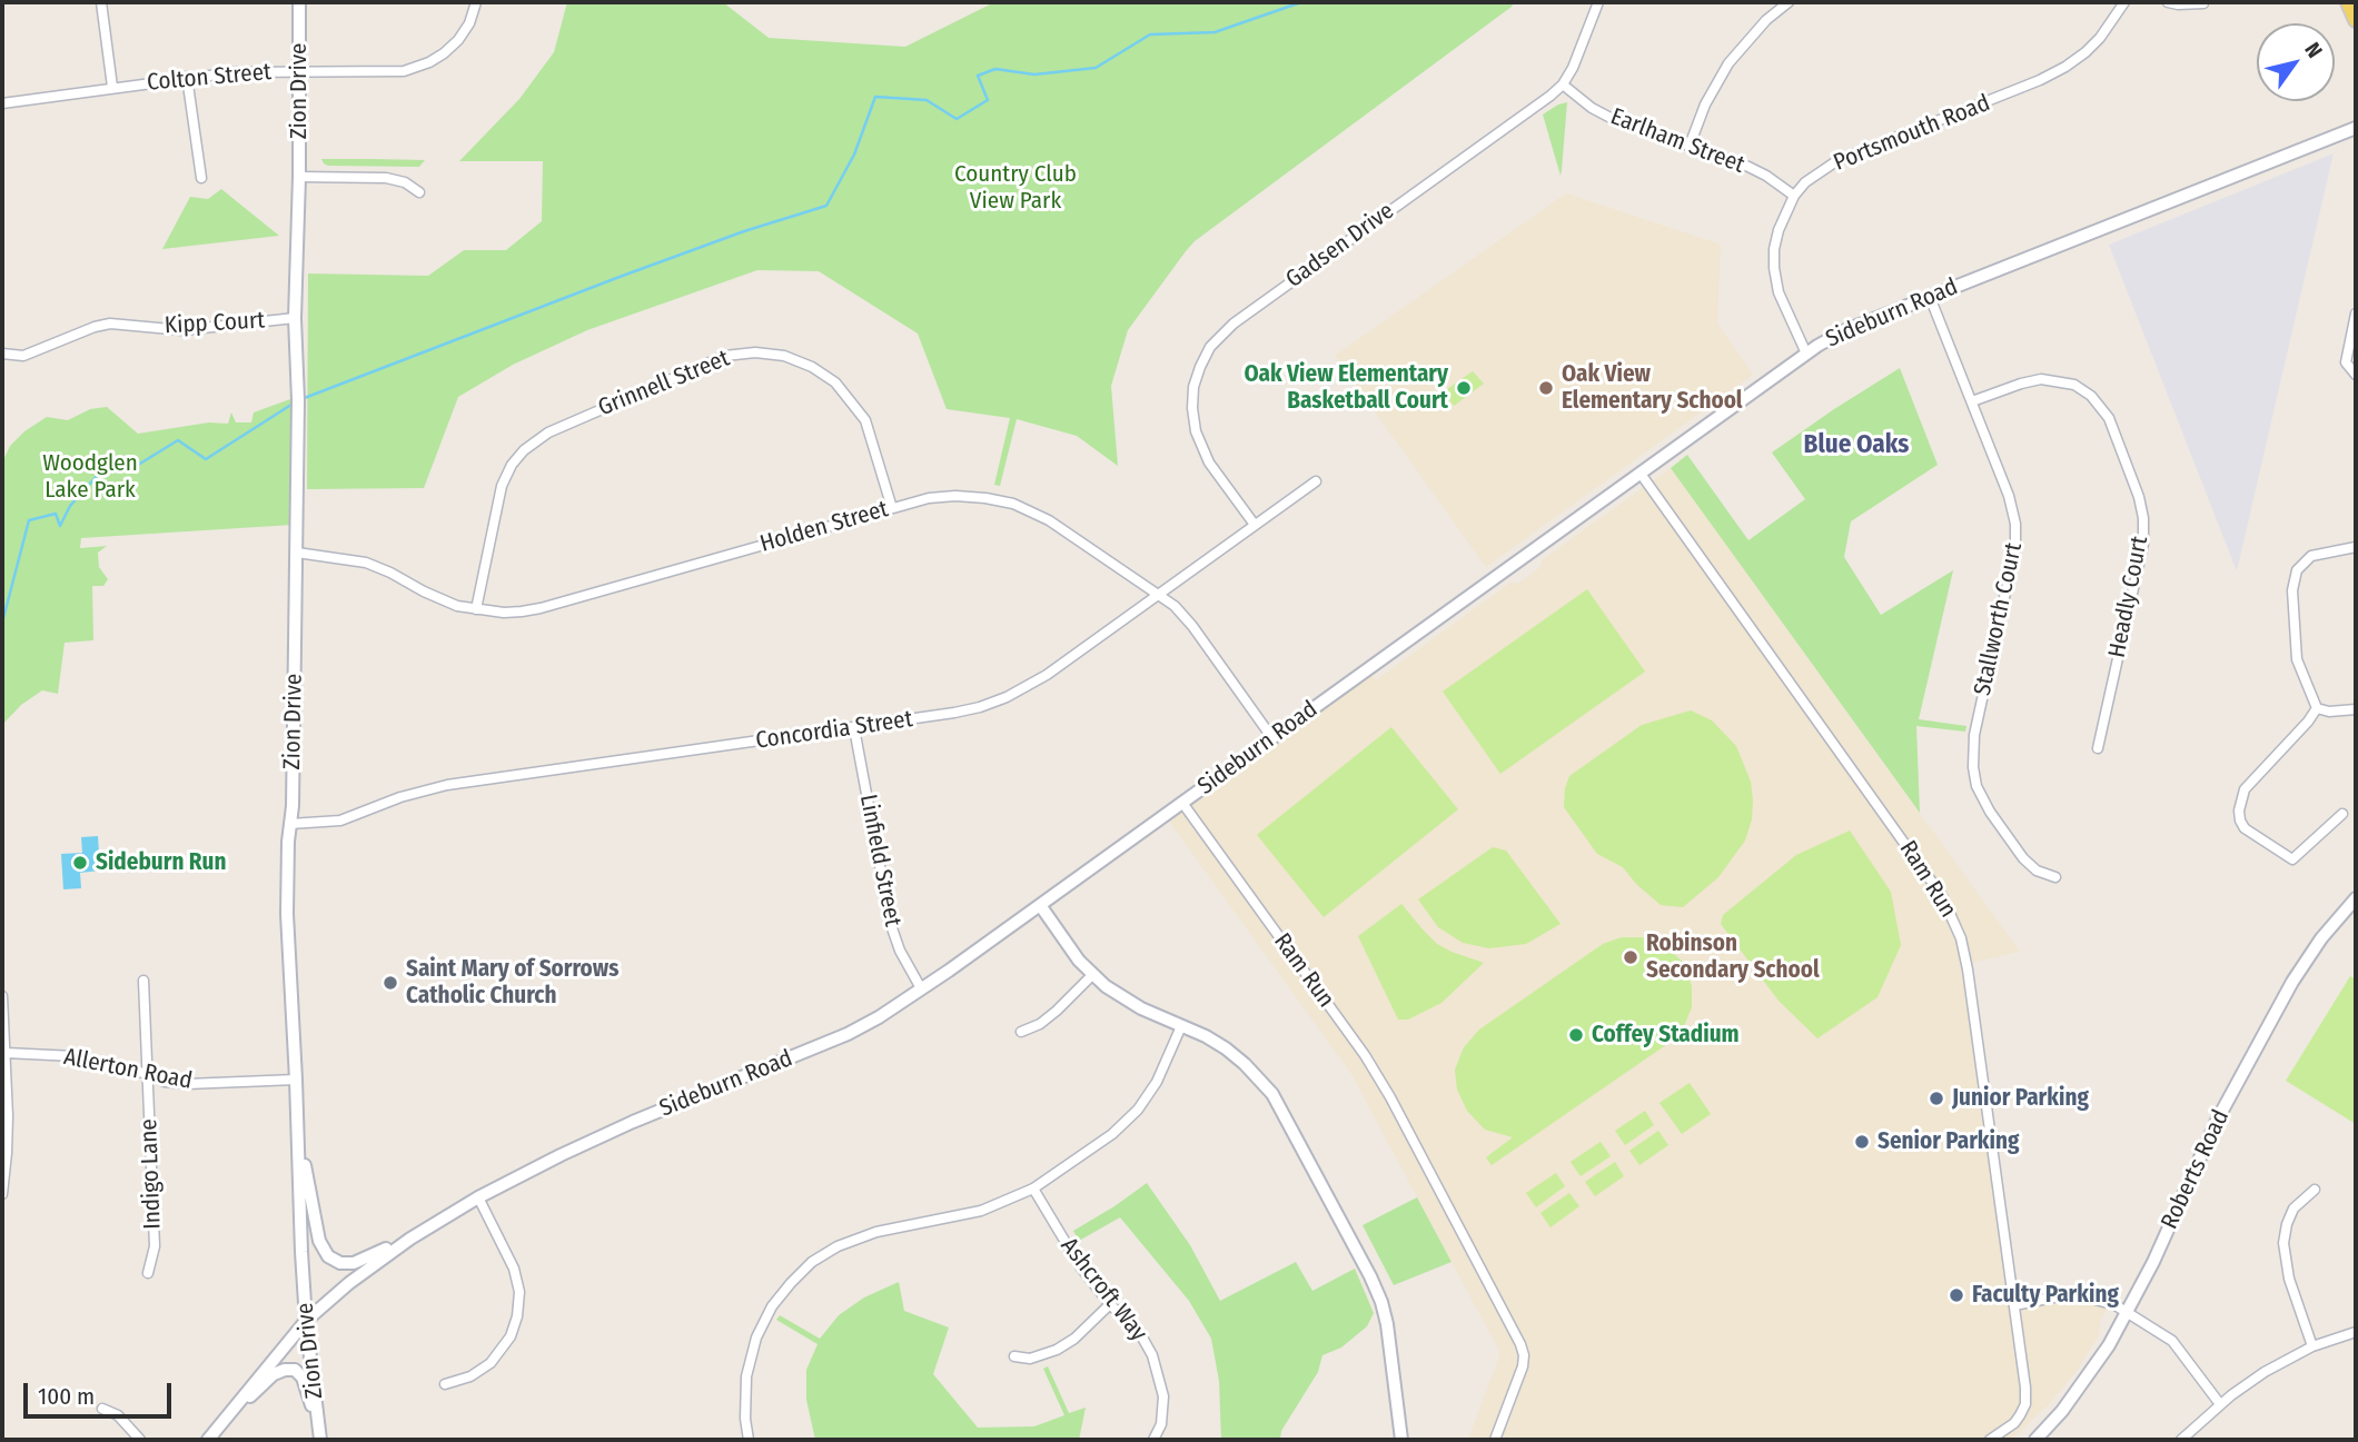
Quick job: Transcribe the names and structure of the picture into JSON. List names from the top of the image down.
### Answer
{
  "streets": {
    "street": [
      "Colton Street",
      "Zion Drive",
      "Portsmouth Road",
      "Earlham Street",
      "Gadsen Drive",
      "Sideburn Road",
      "Kipp Court",
      "Grinnell Street",
      "Holden Street",
      "Headly Court",
      "Stallworth Court",
      "Concordia Street",
      "Linfield Street",
      "Ram Run",
      "Allerton Road",
      "Roberts Road",
      "Indigo Lane",
      "Ashcroft Way"
    ]
  },
  "crossings": [
    ["Colton Street", "Zion Drive"],
    ["Zion Drive", "Sideburn Road"],
    ["Zion Drive", "Kipp Court"],
    ["Zion Drive", "Holden Street"],
    ["Zion Drive", "Concordia Street"],
    ["Zion Drive", "Allerton Road"],
    ["Portsmouth Road", "Earlham Street"],
    ["Portsmouth Road", "Sideburn Road"],
    ["Earlham Street", "Gadsen Drive"],
    ["Gadsen Drive", "Concordia Street"],
    ["Sideburn Road", "Holden Street"],
    ["Sideburn Road", "Stallworth Court"],
    ["Sideburn Road", "Linfield Street"],
    ["Sideburn Road", "Ram Run"],
    ["Grinnell Street", "Holden Street"],
    ["Holden Street", "Concordia Street"],
    ["Headly Court", "Stallworth Court"],
    ["Concordia Street", "Linfield Street"],
    ["Allerton Road", "Indigo Lane"]
  ],
  "districts": ["Blue Oaks"],
  "parks": ["Country Club View Park", "Woodglen Lake Park"],
  "places": [
    "Oak View Elementary Basketball Court",
    "Oak View Elementary School",
    "Sideburn Run",
    "Robinson Secondary School",
    "Saint Mary of Sorrows Catholic Church",
    "Coffey Stadium",
    "Junior Parking",
    "Senior Parking",
    "Faculty Parking"
  ],
  "scale_bar": "100 m",
  "north": "top right"
}
